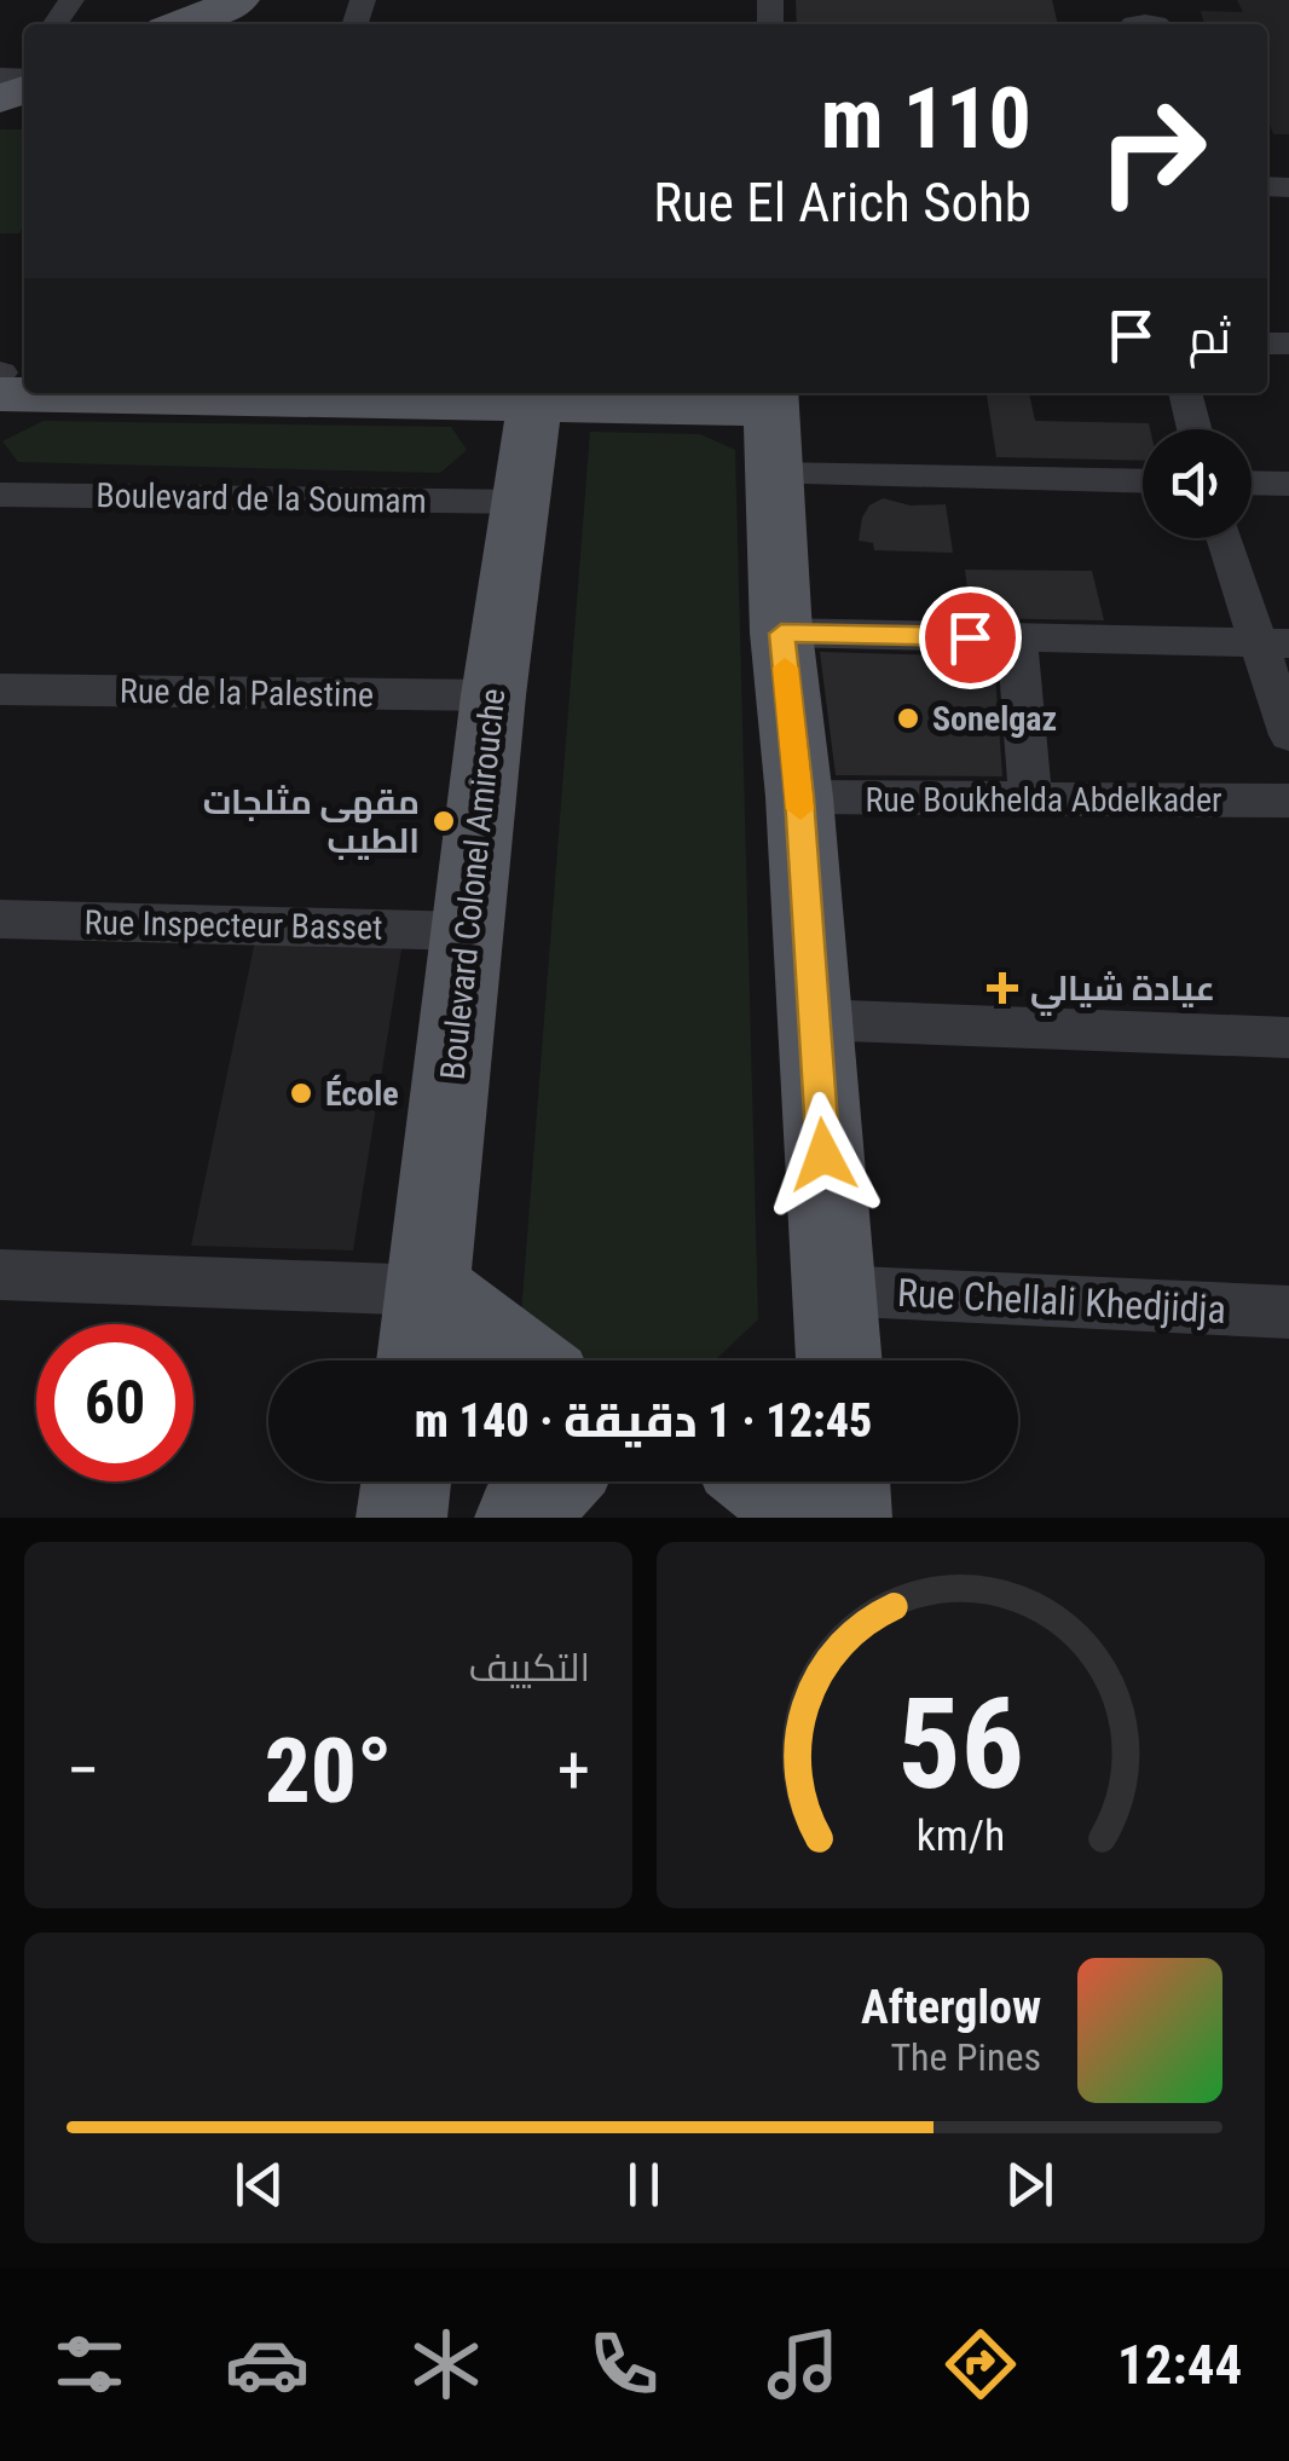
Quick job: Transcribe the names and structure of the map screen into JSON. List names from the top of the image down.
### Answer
{
  "streets": {
    "main road": ["Boulevard Colonel Amirouche"],
    "street": [
      "Boulevard de la Soumam",
      "Rue de la Palestine",
      "Rue Boukhelda Abdelkader",
      "Rue Inspecteur Basset",
      "Rue Chellali Khedjidja"
    ]
  },
  "crossings": [
    ["Boulevard de la Soumam", "Boulevard Colonel Amirouche"],
    ["Rue de la Palestine", "Boulevard Colonel Amirouche"],
    ["Boulevard Colonel Amirouche", "Rue Inspecteur Basset"]
  ],
  "places": {
    "other": ["Sonelgaz", "مقهى مثلجات الطيب", "École"],
    "health": ["عيادة شيالي"]
  },
  "page": {
    "turn": ["110 m", "Rue El Arich Sohb"],
    "then": "ثم",
    "limit": "60",
    "trip": "12:45 · 1 دقيقة · 140 m",
    "tile": "التكييف",
    "heat": ["−", "20°", "+"],
    "song": ["Afterglow", "The Pines"],
    "tabs": "12:44",
    "gauge": ["56", "km/h"]
  }
}
